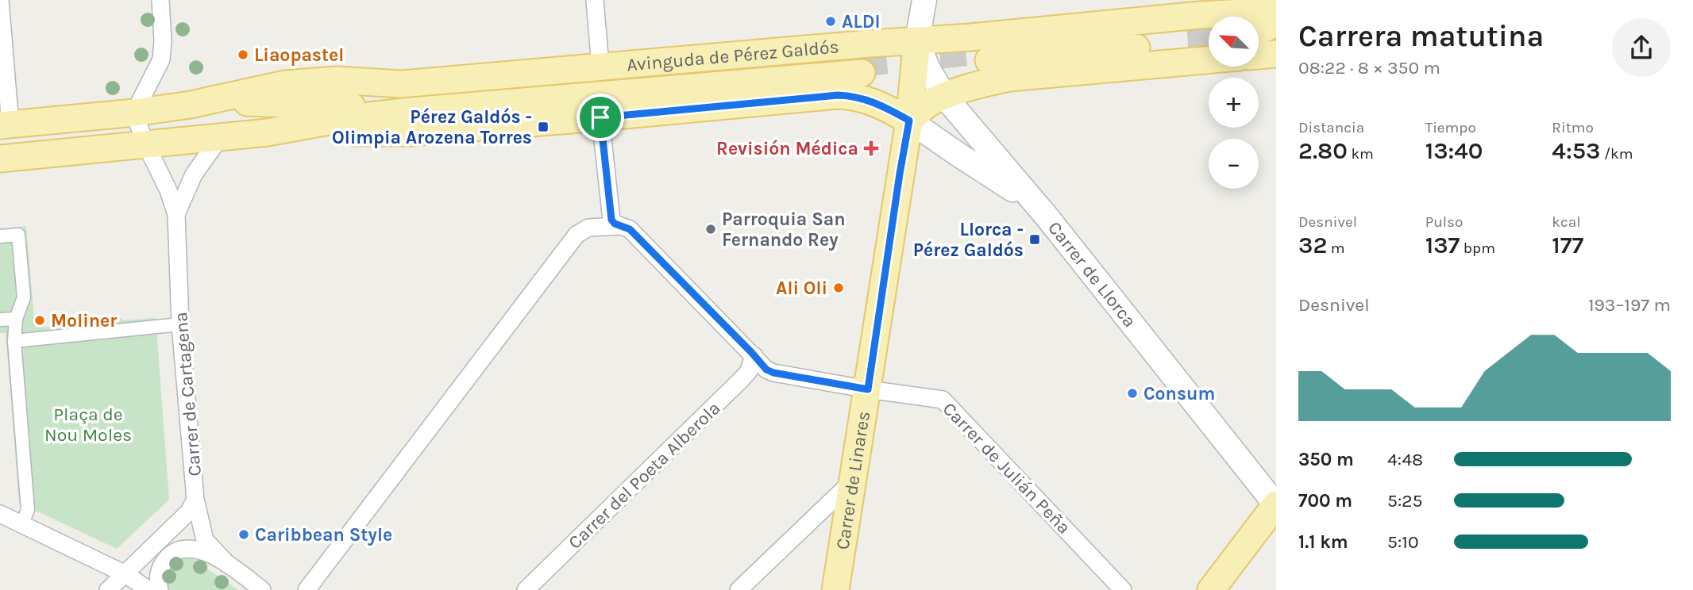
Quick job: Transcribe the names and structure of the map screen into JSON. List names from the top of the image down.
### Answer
{
  "streets": {
    "main road": ["Avinguda de Pérez Galdós", "Carrer de Llorca", "Carrer de Linares"],
    "street": ["Carrer de Cartagena", "Carrer de Julián Peña", "Carrer del Poeta Alberola"]
  },
  "crossings": [
    ["Avinguda de Pérez Galdós", "Carrer de Llorca"],
    ["Avinguda de Pérez Galdós", "Carrer de Linares"],
    ["Carrer de Llorca", "Carrer de Linares"],
    ["Carrer de Julián Peña", "Carrer del Poeta Alberola"],
    ["Carrer de Julián Peña", "Carrer de Linares"]
  ],
  "parks": ["Plaça de Nou Moles"],
  "places": {
    "other": [
      "ALDI",
      "Liaopastel",
      "Parroquia San Fernando Rey",
      "Ali Oli",
      "Moliner",
      "Consum",
      "Caribbean Style"
    ],
    "transit": ["Pérez Galdós - Olimpia Arozena Torres", "Llorca - Pérez Galdós"],
    "health": ["Revisión Médica"]
  },
  "north": "top left",
  "page": {
    "heading": ["Carrera matutina", "08:22 · 8 × 350 m"],
    "map_buttons": ["+", "−"],
    "stats": [
      ["Distancia", "2.80 km"],
      ["Tiempo", "13:40"],
      ["Ritmo", "4:53 /km"],
      ["Desnivel", "32 m"],
      ["Pulso", "137 bpm"],
      ["kcal", "177"]
    ],
    "chart": ["Desnivel", "193–197 m"],
    "list": [
      {
        "name": "350 m",
        "note": "4:48"
      },
      {
        "name": "700 m",
        "note": "5:25"
      },
      {
        "name": "1.1 km",
        "note": "5:10"
      }
    ]
  }
}
